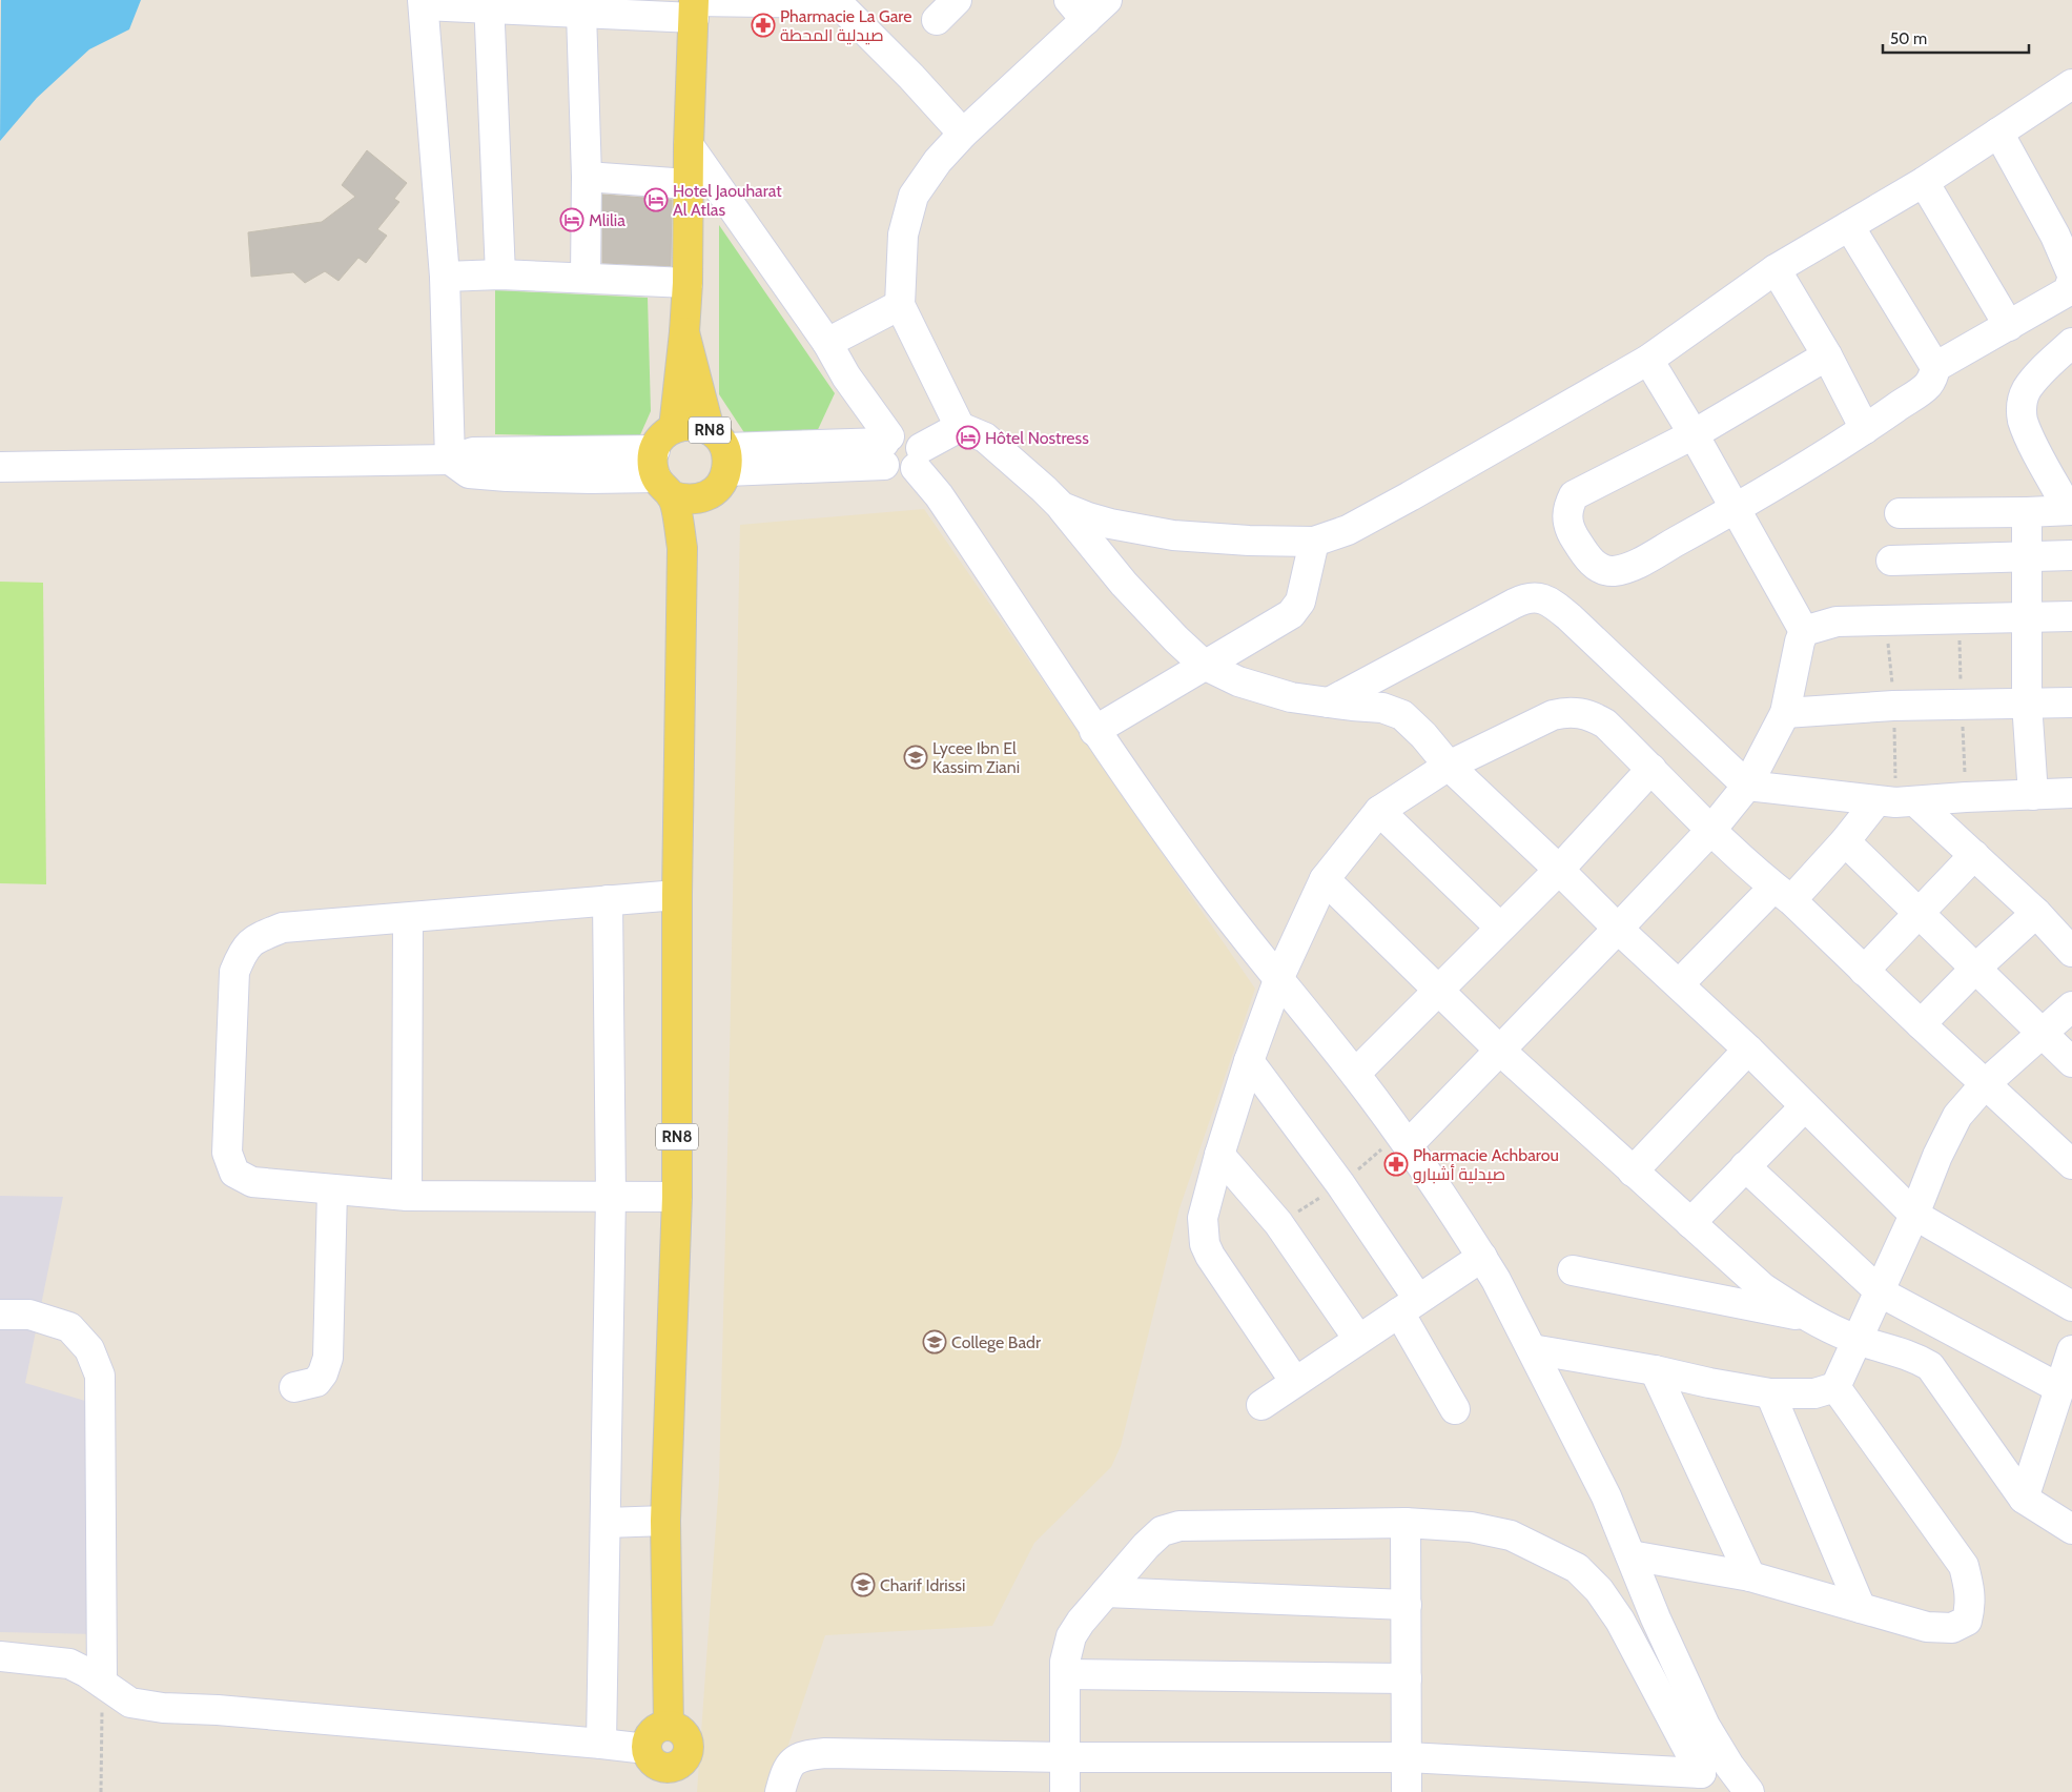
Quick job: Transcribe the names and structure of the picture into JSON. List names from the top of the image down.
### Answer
{
  "streets": {
    "main road": ["RN8"]
  },
  "places": {
    "pharmacy": ["Pharmacie La Gare صيدلية المحطة", "Pharmacie Achbarou صيدلية أشبارو"],
    "hotel": ["Hotel Jaouharat Al Atlas", "Mlilia", "Hôtel Nostress"],
    "school or university": ["Lycee Ibn El Kassim Ziani", "College Badr", "Charif Idrissi"]
  },
  "scale_bar": "50 m"
}
